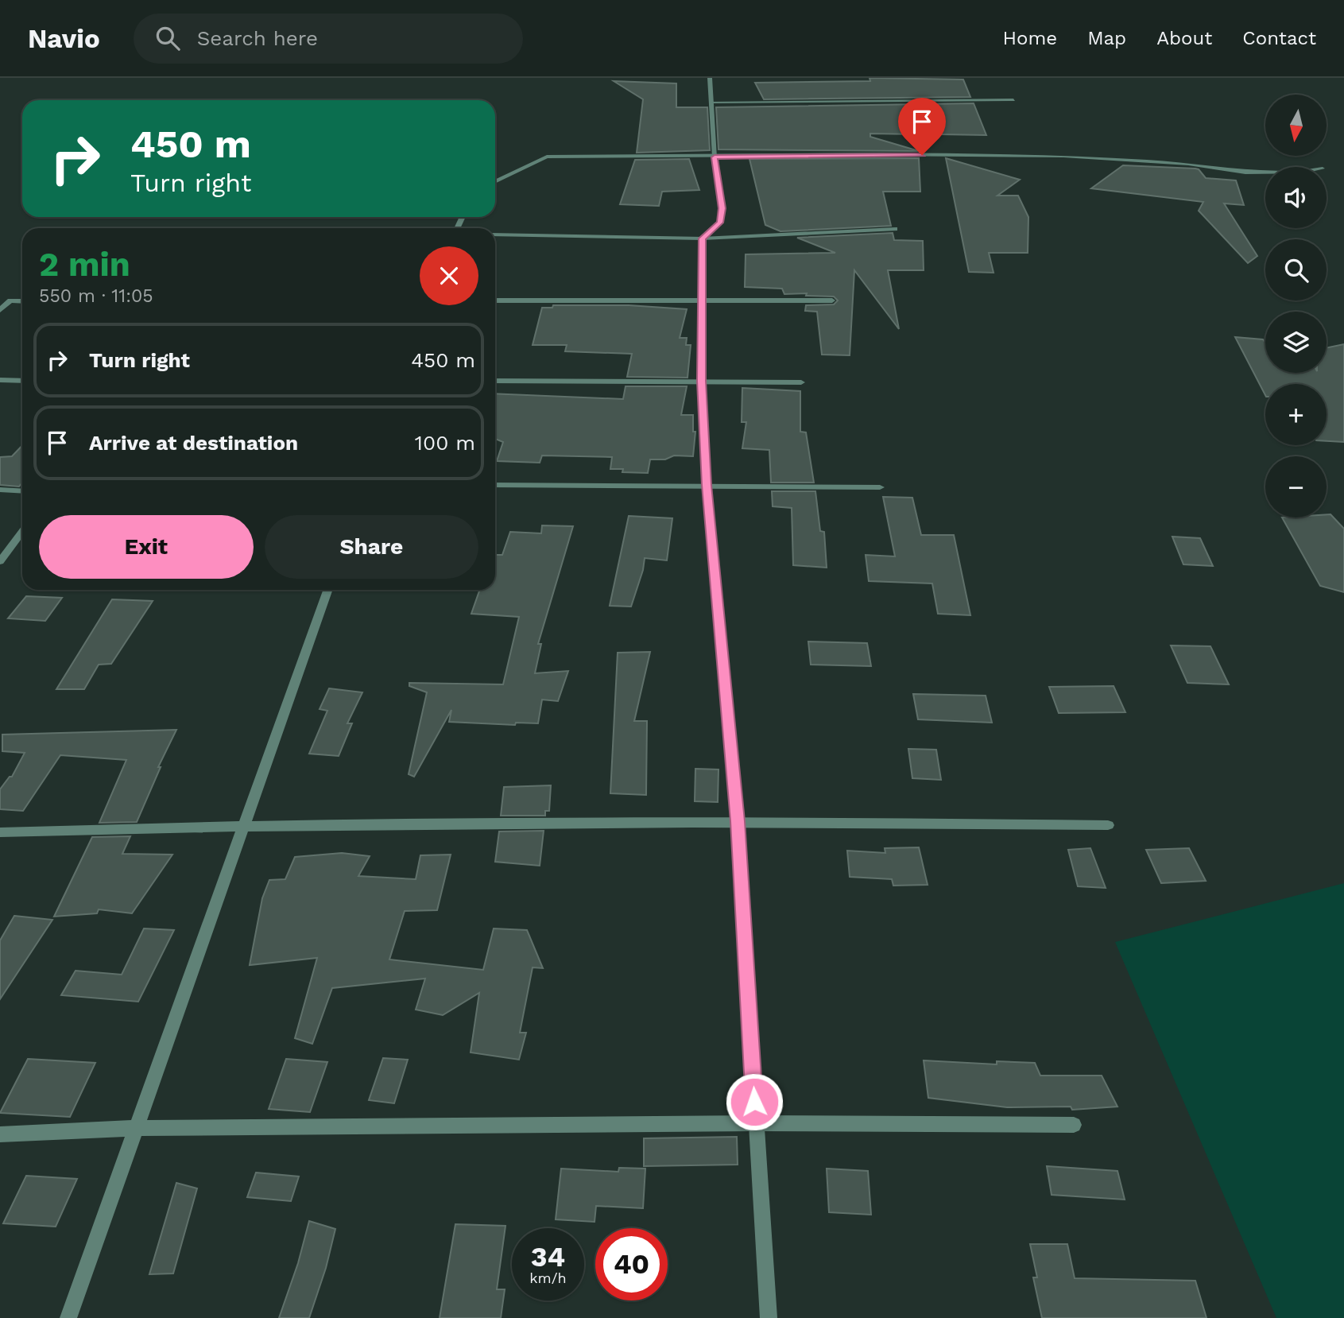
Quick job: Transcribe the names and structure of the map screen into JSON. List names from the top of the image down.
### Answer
{
  "north": "bottom",
  "page": {
    "header": "Navio",
    "search": "Search here",
    "nav": [
      "Home",
      "Map",
      "About",
      "Contact"
    ],
    "map_buttons": ["+", "−"],
    "turn": ["450 m", "Turn right"],
    "heading": ["2 min", "550 m · 11:05"],
    "list": [
      {
        "name": "Turn right",
        "value": "450 m"
      },
      {
        "name": "Arrive at destination",
        "value": "100 m"
      }
    ],
    "buttons": ["Exit", "Share"],
    "speed": "34 km/h",
    "limit": "40"
  }
}
